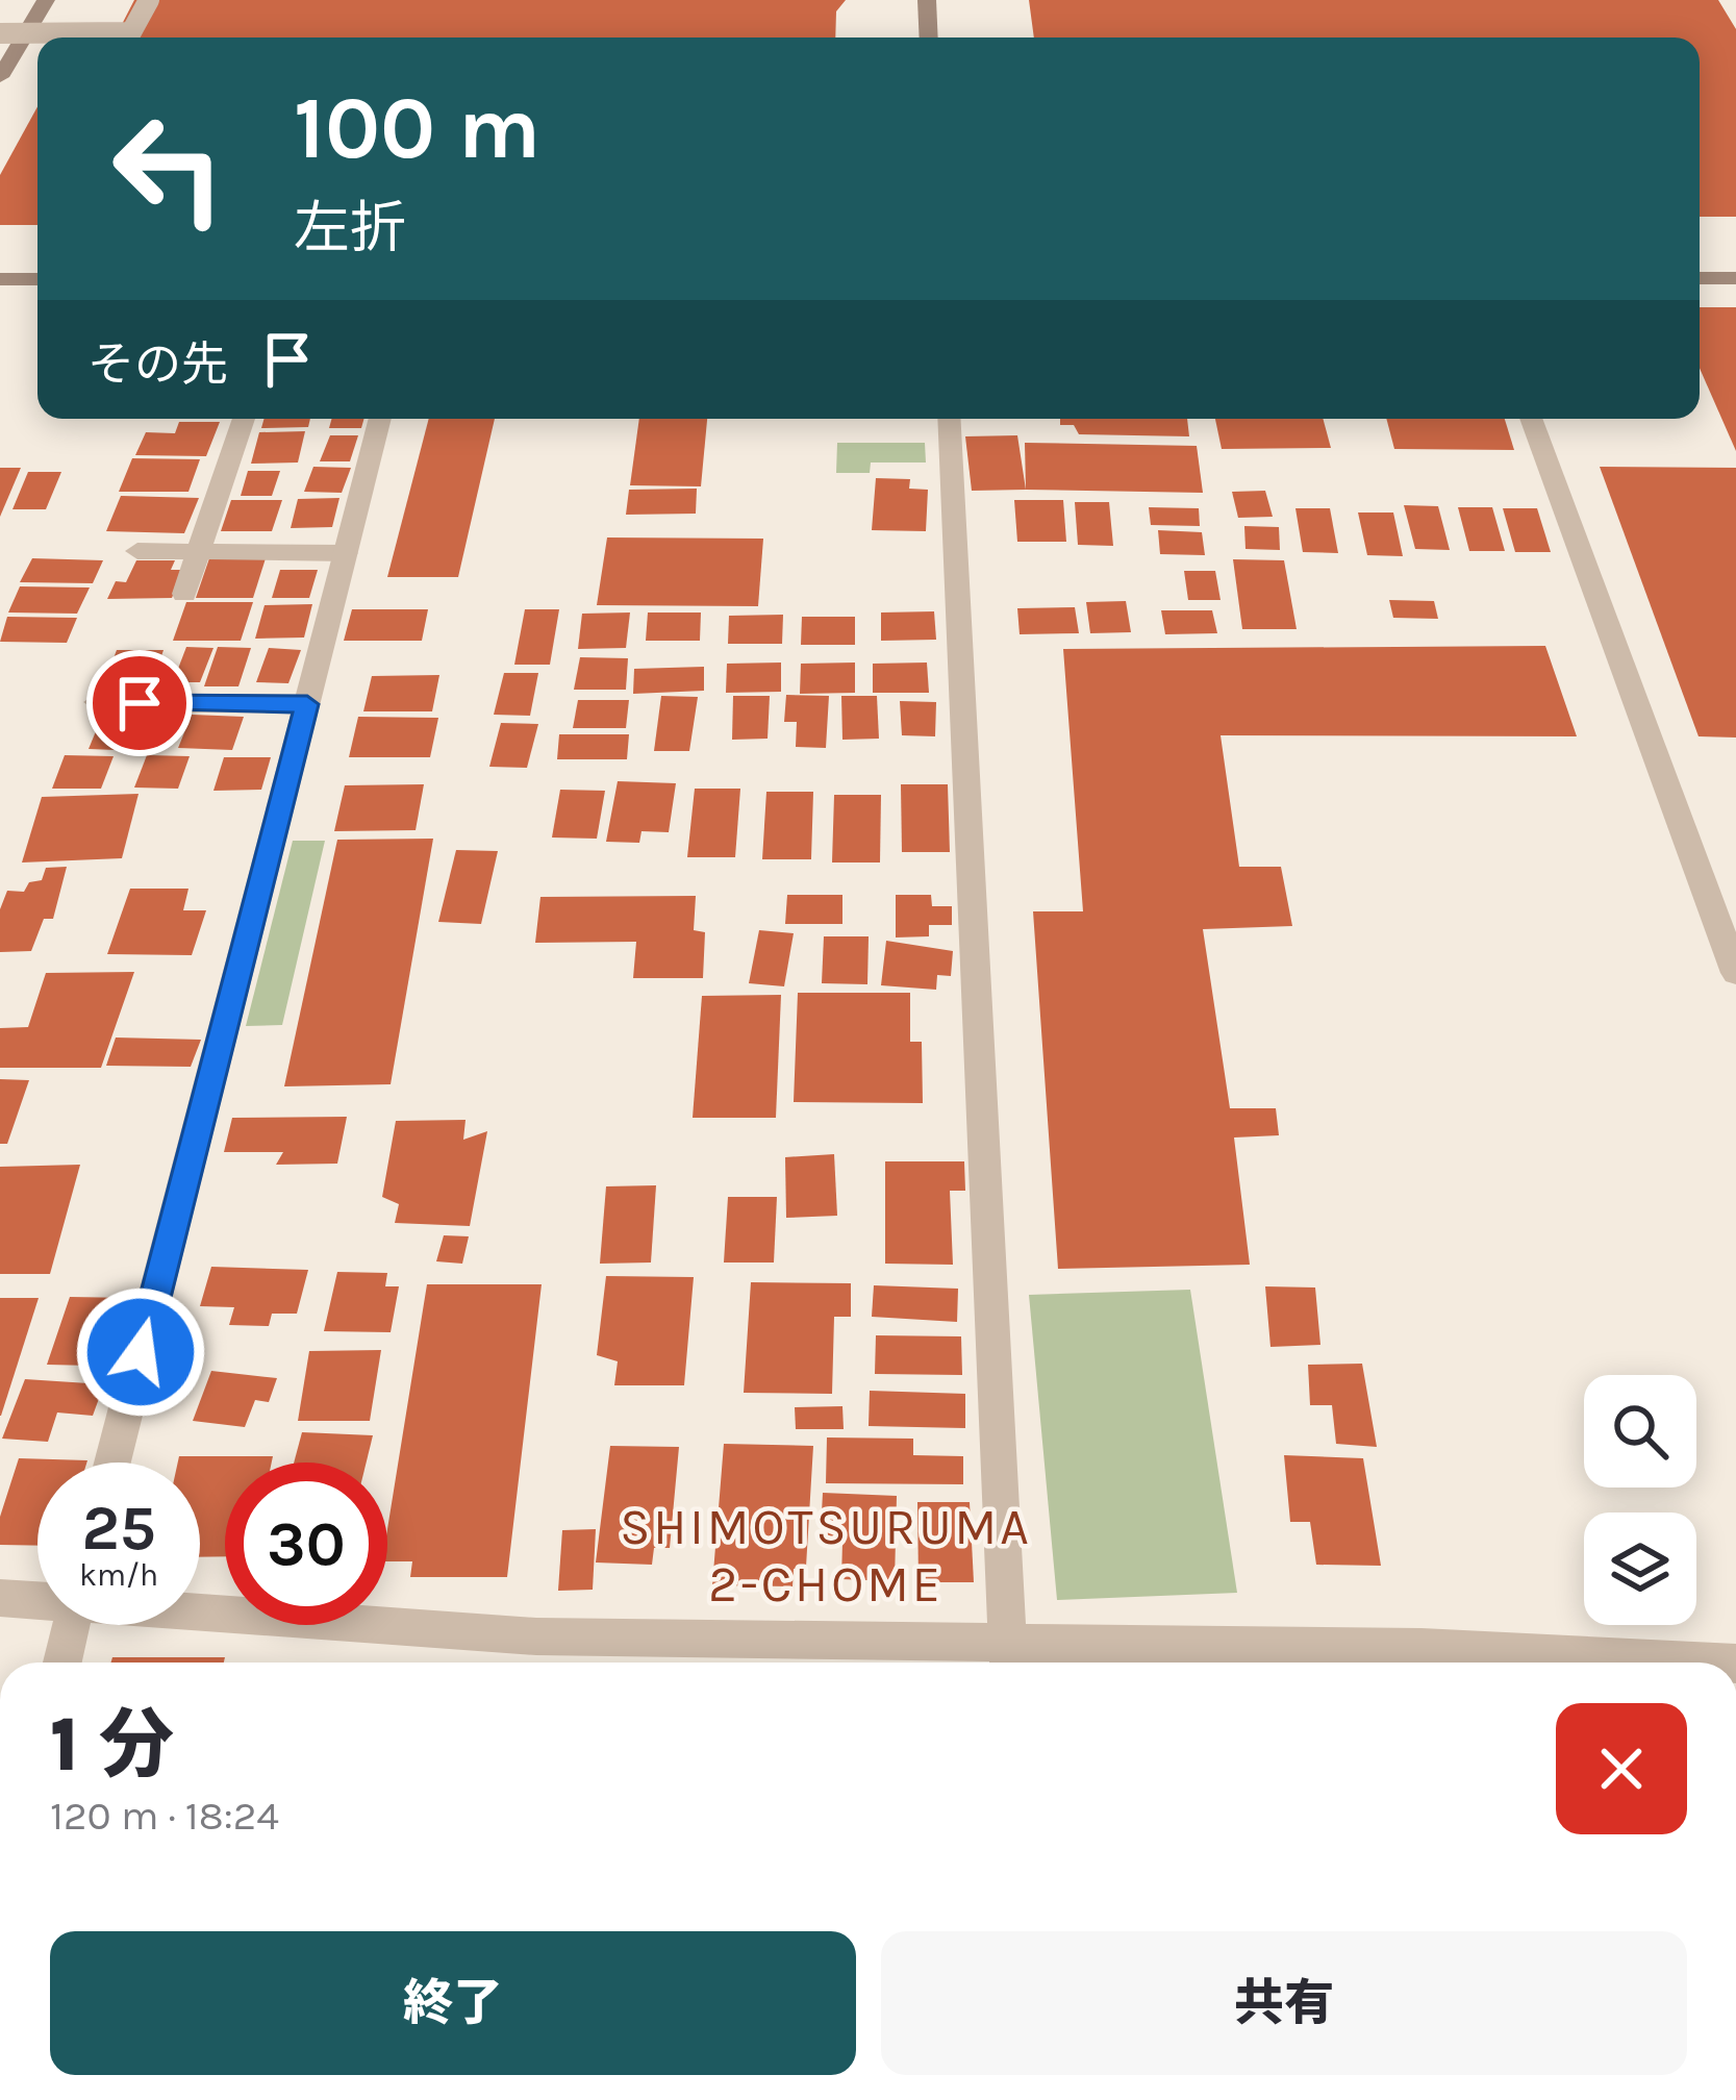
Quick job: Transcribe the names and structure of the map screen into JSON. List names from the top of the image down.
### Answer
{
  "districts": ["SHIMOTSURUMA 2-CHOME"],
  "page": {
    "turn": ["100 m", "左折"],
    "then": "その先",
    "speed": "25 km/h",
    "limit": "30",
    "heading": ["1 分", "120 m · 18:24"],
    "buttons": ["終了", "共有"]
  }
}
